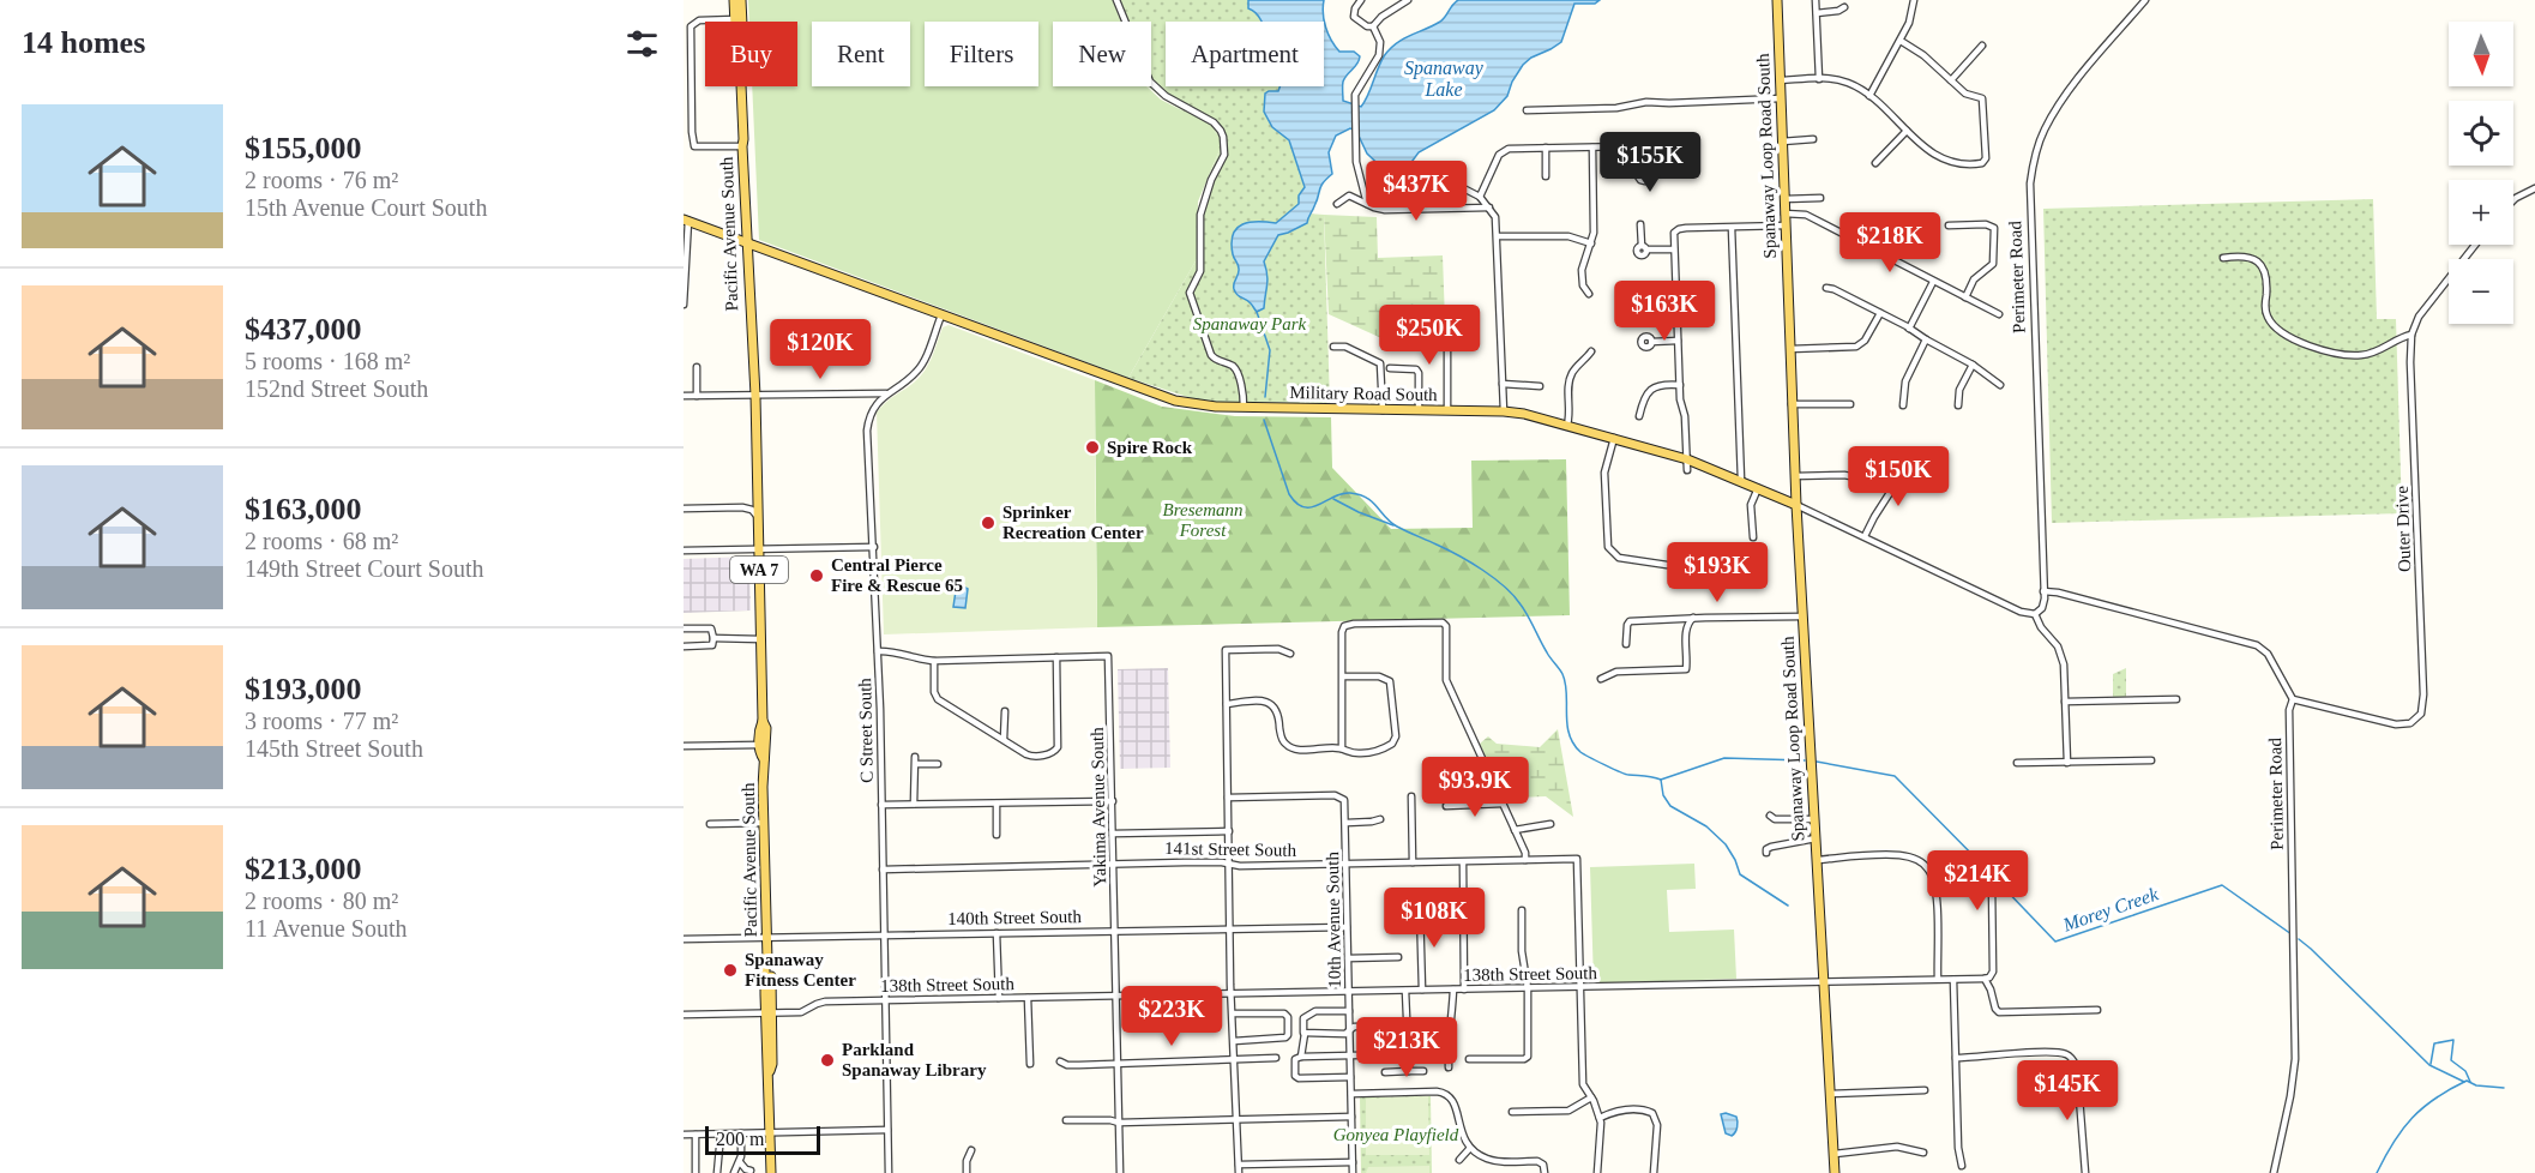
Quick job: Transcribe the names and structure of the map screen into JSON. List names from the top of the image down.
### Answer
{
  "streets": {
    "main road": [
      "Spanaway Loop Road South",
      "Pacific Avenue South",
      "Military Road South",
      "WA 7"
    ],
    "street": [
      "Perimeter Road",
      "Outer Drive",
      "C Street South",
      "Yakima Avenue South",
      "141st Street South",
      "140th Street South",
      "10th Avenue South",
      "138th Street South"
    ]
  },
  "crossings": [
    ["Spanaway Loop Road South", "Military Road South"],
    ["Spanaway Loop Road South", "138th Street South"],
    ["Pacific Avenue South", "Military Road South"],
    ["Pacific Avenue South", "140th Street South"],
    ["Pacific Avenue South", "138th Street South"],
    ["Perimeter Road", "Military Road South"],
    ["Perimeter Road", "Outer Drive"],
    ["Military Road South", "C Street South"],
    ["C Street South", "141st Street South"],
    ["C Street South", "140th Street South"],
    ["C Street South", "138th Street South"],
    ["Yakima Avenue South", "141st Street South"],
    ["Yakima Avenue South", "140th Street South"],
    ["Yakima Avenue South", "138th Street South"],
    ["141st Street South", "10th Avenue South"],
    ["141st Street South", "138th Street South"],
    ["140th Street South", "10th Avenue South"],
    ["10th Avenue South", "138th Street South"]
  ],
  "water": ["Spanaway Lake", "Morey Creek"],
  "parks": ["Spanaway Park", "Bresemann Forest", "Gonyea Playfield"],
  "places": [
    "Spire Rock",
    "Sprinker Recreation Center",
    "Central Pierce Fire & Rescue 65",
    "Spanaway Fitness Center",
    "Parkland Spanaway Library"
  ],
  "scale_bar": "200 m",
  "north": "bottom",
  "page": {
    "heading": "14 homes",
    "map_buttons": ["+", "−"],
    "chip": [
      "Buy",
      "Rent",
      "Filters",
      "New",
      "Apartment"
    ],
    "list": [
      {
        "name": "$155,000",
        "note": "2 rooms · 76 m² · 15th Avenue Court South"
      },
      {
        "name": "$437,000",
        "note": "5 rooms · 168 m² · 152nd Street South"
      },
      {
        "name": "$163,000",
        "note": "2 rooms · 68 m² · 149th Street Court South"
      },
      {
        "name": "$193,000",
        "note": "3 rooms · 77 m² · 145th Street South"
      },
      {
        "name": "$213,000",
        "note": "2 rooms · 80 m² · 11 Avenue South"
      }
    ],
    "price": [
      "$155K",
      "$437K",
      "$218K",
      "$163K",
      "$250K",
      "$120K",
      "$150K",
      "$193K",
      "$93.9K",
      "$214K",
      "$108K",
      "$223K",
      "$213K",
      "$145K"
    ],
    "scale": "200 m"
  }
}
